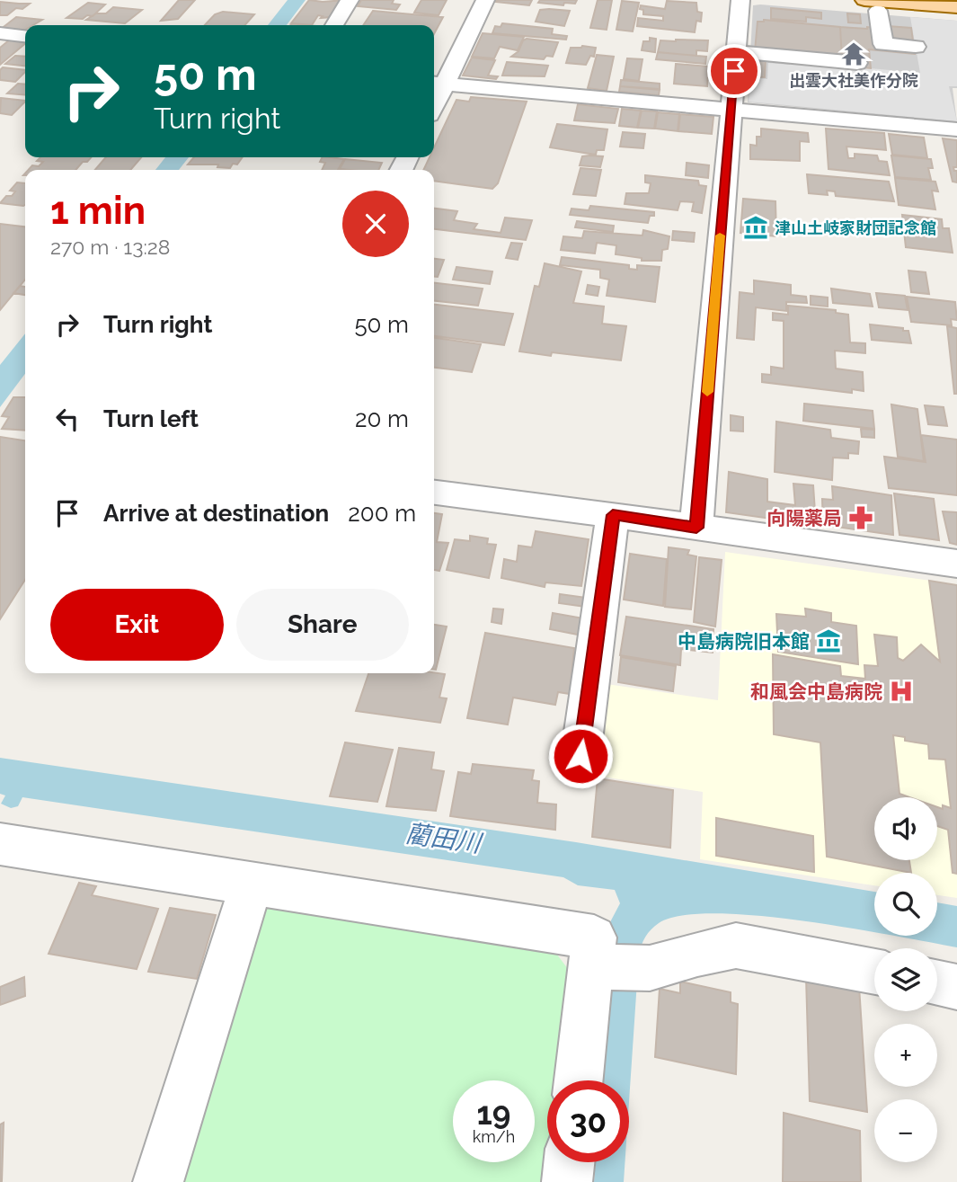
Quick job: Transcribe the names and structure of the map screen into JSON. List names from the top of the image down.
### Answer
{
  "water": ["藺田川"],
  "places": {
    "temple": ["出雲大社美作分院"],
    "museum": ["津山土岐家財団記念館", "中島病院旧本館"],
    "pharmacy": ["向陽薬局"],
    "hospital": ["和風会中島病院"]
  },
  "page": {
    "turn": ["50 m", "Turn right"],
    "heading": ["1 min", "270 m · 13:28"],
    "list": [
      {
        "name": "Turn right",
        "value": "50 m"
      },
      {
        "name": "Turn left",
        "value": "20 m"
      },
      {
        "name": "Arrive at destination",
        "value": "200 m"
      }
    ],
    "buttons": ["Exit", "Share"],
    "map_buttons": ["+", "−"],
    "speed": "19 km/h",
    "limit": "30"
  }
}
